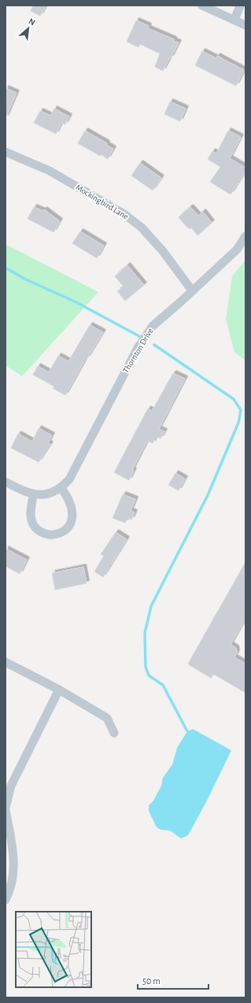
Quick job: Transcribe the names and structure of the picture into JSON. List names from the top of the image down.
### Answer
{
  "streets": {
    "street": ["Mockingbird Lane", "Thornton Drive"]
  },
  "crossings": [
    ["Mockingbird Lane", "Thornton Drive"]
  ],
  "scale_bar": "50 m",
  "north": "top right"
}
